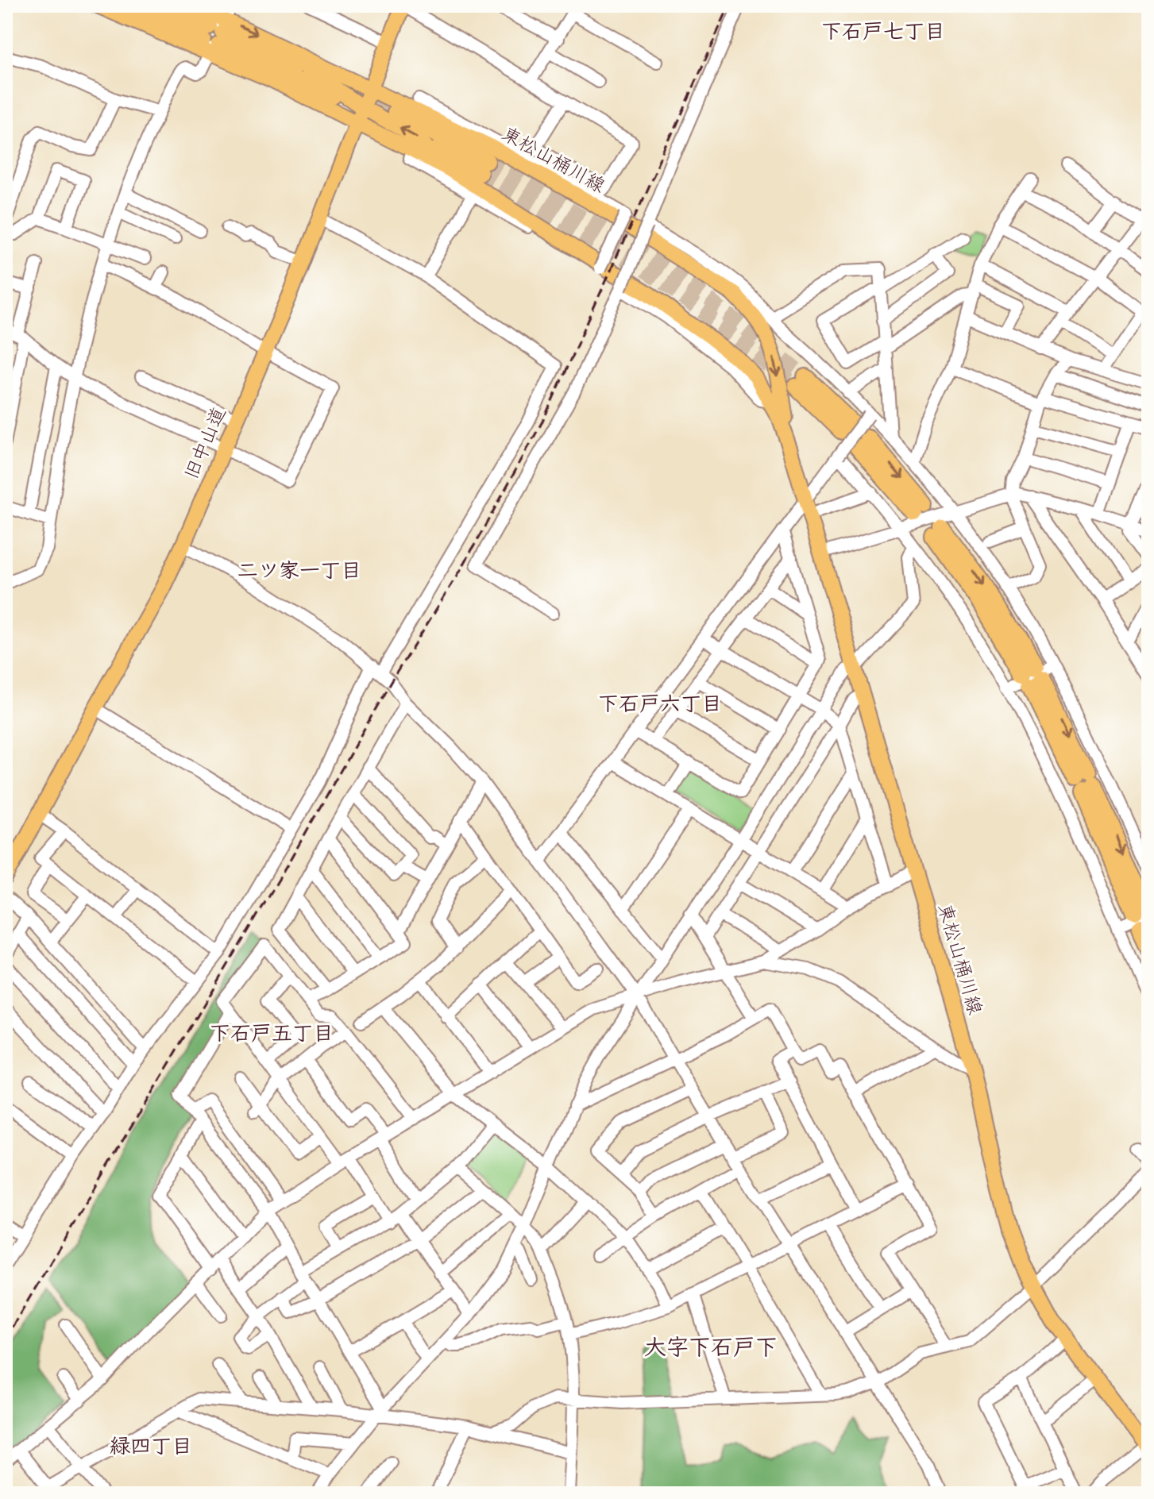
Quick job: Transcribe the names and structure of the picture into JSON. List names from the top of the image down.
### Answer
{
  "streets": {
    "main road": ["東松山桶川線", "旧中山道"]
  },
  "crossings": [
    ["東松山桶川線", "旧中山道"]
  ],
  "districts": [
    "下石戸七丁目",
    "二ツ家一丁目",
    "下石戸六丁目",
    "下石戸五丁目",
    "大字下石戸下",
    "緑四丁目"
  ]
}
